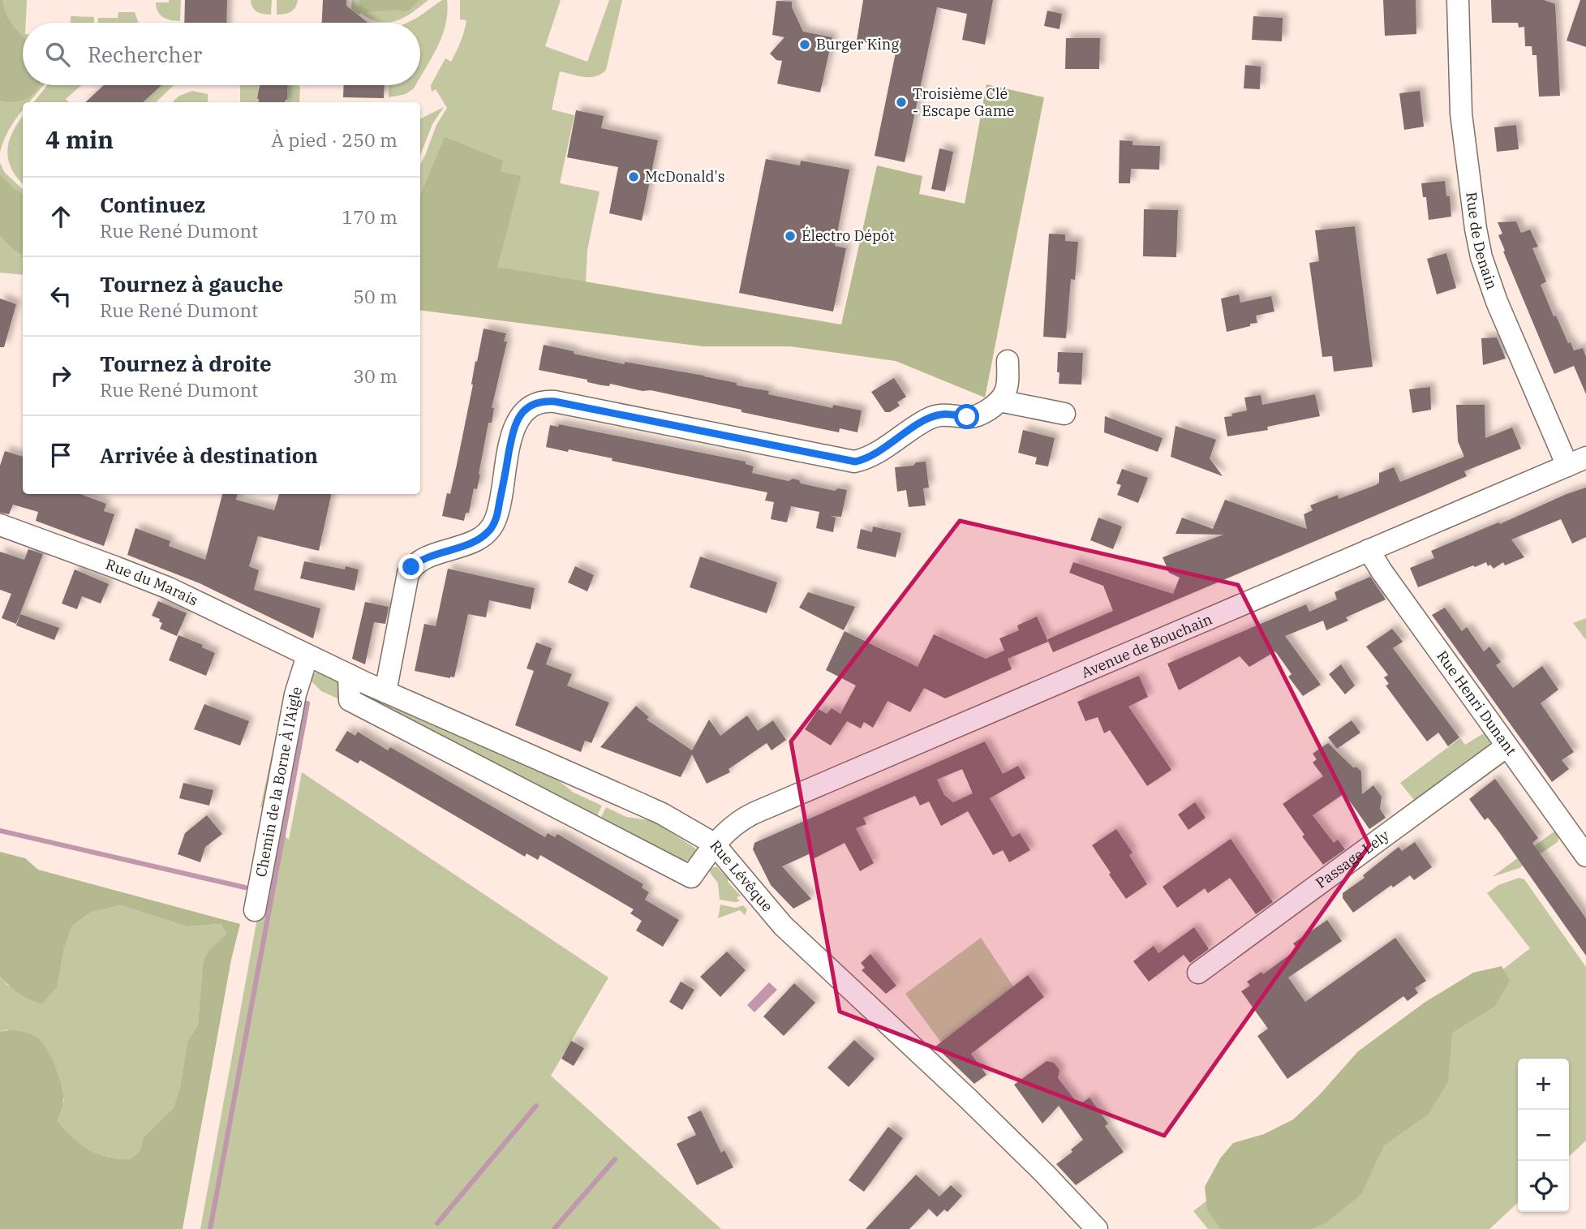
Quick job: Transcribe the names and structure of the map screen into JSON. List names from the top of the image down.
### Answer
{
  "streets": {
    "street": [
      "Rue de Denain",
      "Rue du Marais",
      "Avenue de Bouchain",
      "Rue Henri Dunant",
      "Chemin de la Borne À l'Aigle",
      "Passage Lely",
      "Rue Lévêque"
    ]
  },
  "crossings": [
    ["Rue de Denain", "Avenue de Bouchain"],
    ["Rue du Marais", "Chemin de la Borne À l'Aigle"],
    ["Rue du Marais", "Rue Lévêque"],
    ["Avenue de Bouchain", "Rue Henri Dunant"],
    ["Avenue de Bouchain", "Rue Lévêque"],
    ["Rue Henri Dunant", "Passage Lely"],
    ["Chemin de la Borne À l'Aigle", "Rue Lévêque"]
  ],
  "places": [
    "Burger King",
    "Troisième Clé - Escape Game",
    "McDonald's",
    "Électro Dépôt"
  ],
  "page": {
    "search": "Rechercher",
    "heading": ["4 min", "À pied · 250 m"],
    "list": [
      ["Continuez", "Rue René Dumont", "170 m"],
      ["Tournez à gauche", "Rue René Dumont", "50 m"],
      ["Tournez à droite", "Rue René Dumont", "30 m"],
      "Arrivée à destination"
    ],
    "map_buttons": ["+", "−"]
  }
}
